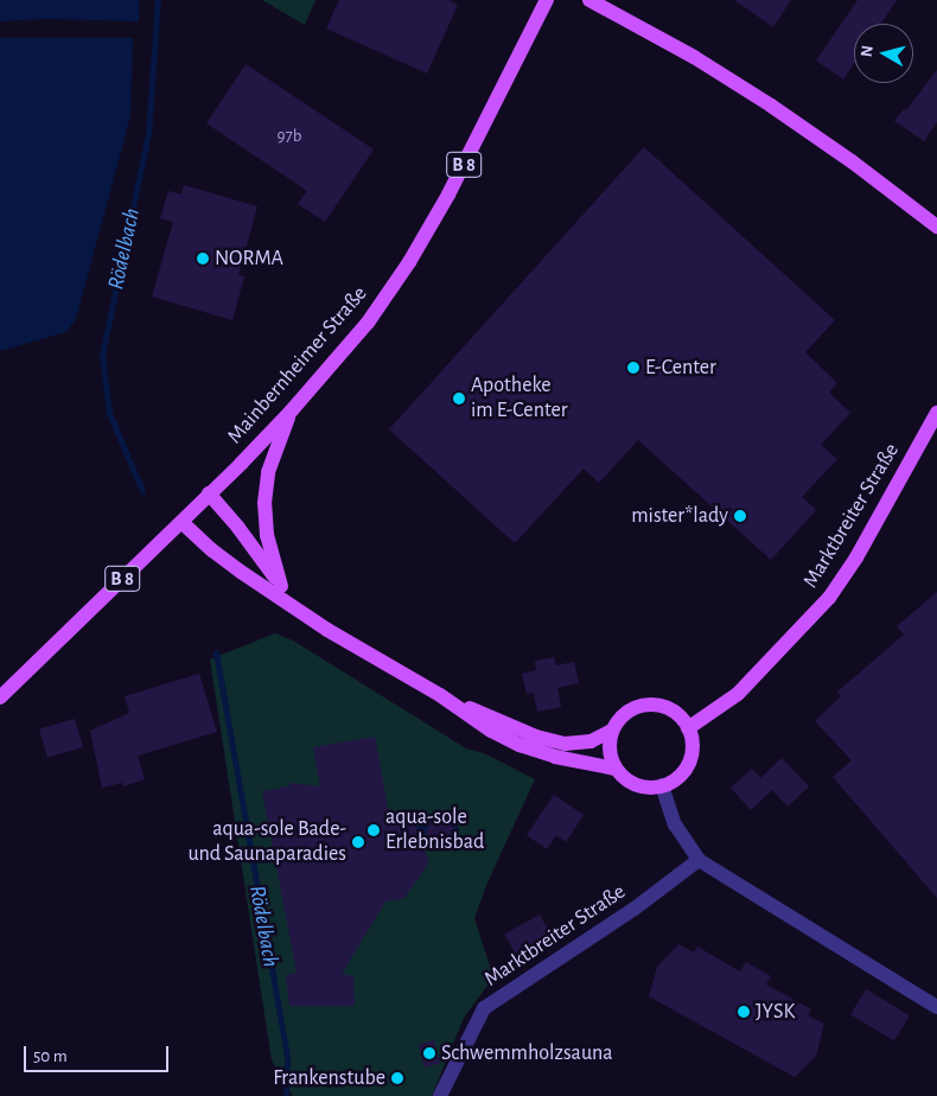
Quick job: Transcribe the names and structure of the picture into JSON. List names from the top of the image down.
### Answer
{
  "streets": {
    "main road": ["B 8", "Mainbernheimer Straße", "Marktbreiter Straße"]
  },
  "water": ["Rödelbach"],
  "places": [
    "NORMA",
    "E-Center",
    "Apotheke im E-Center",
    "mister*lady",
    "aqua-sole Erlebnisbad",
    "aqua-sole Bade- und Saunaparadies",
    "JYSK",
    "Schwemmholzsauna",
    "Frankenstube"
  ],
  "house_numbers": ["97b"],
  "scale_bar": "50 m",
  "north": "left"
}
